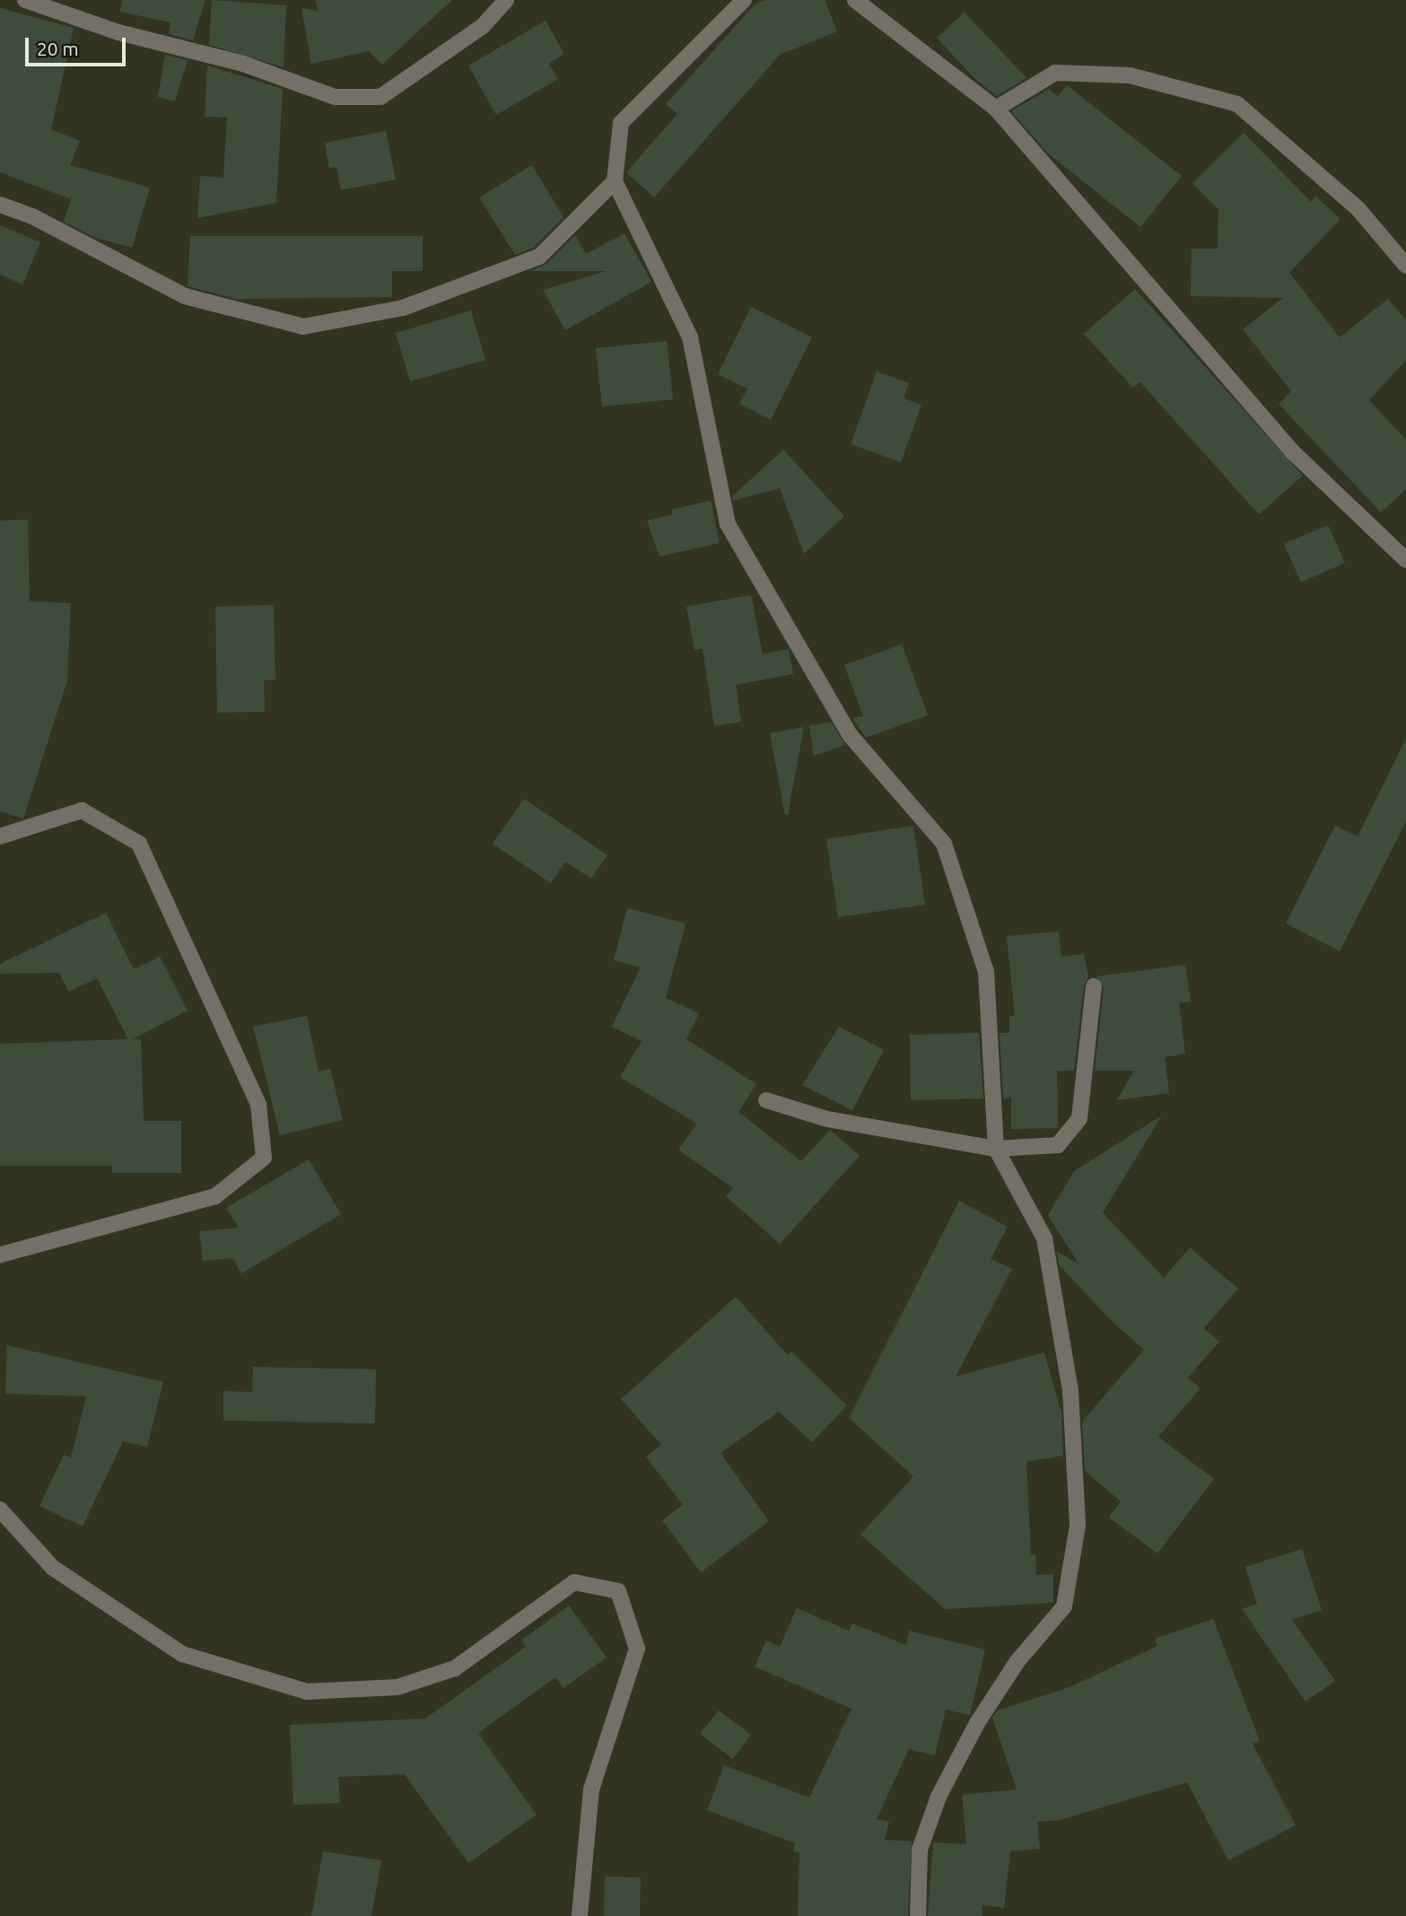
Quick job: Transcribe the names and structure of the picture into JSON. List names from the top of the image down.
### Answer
{
  "scale_bar": "20 m"
}
